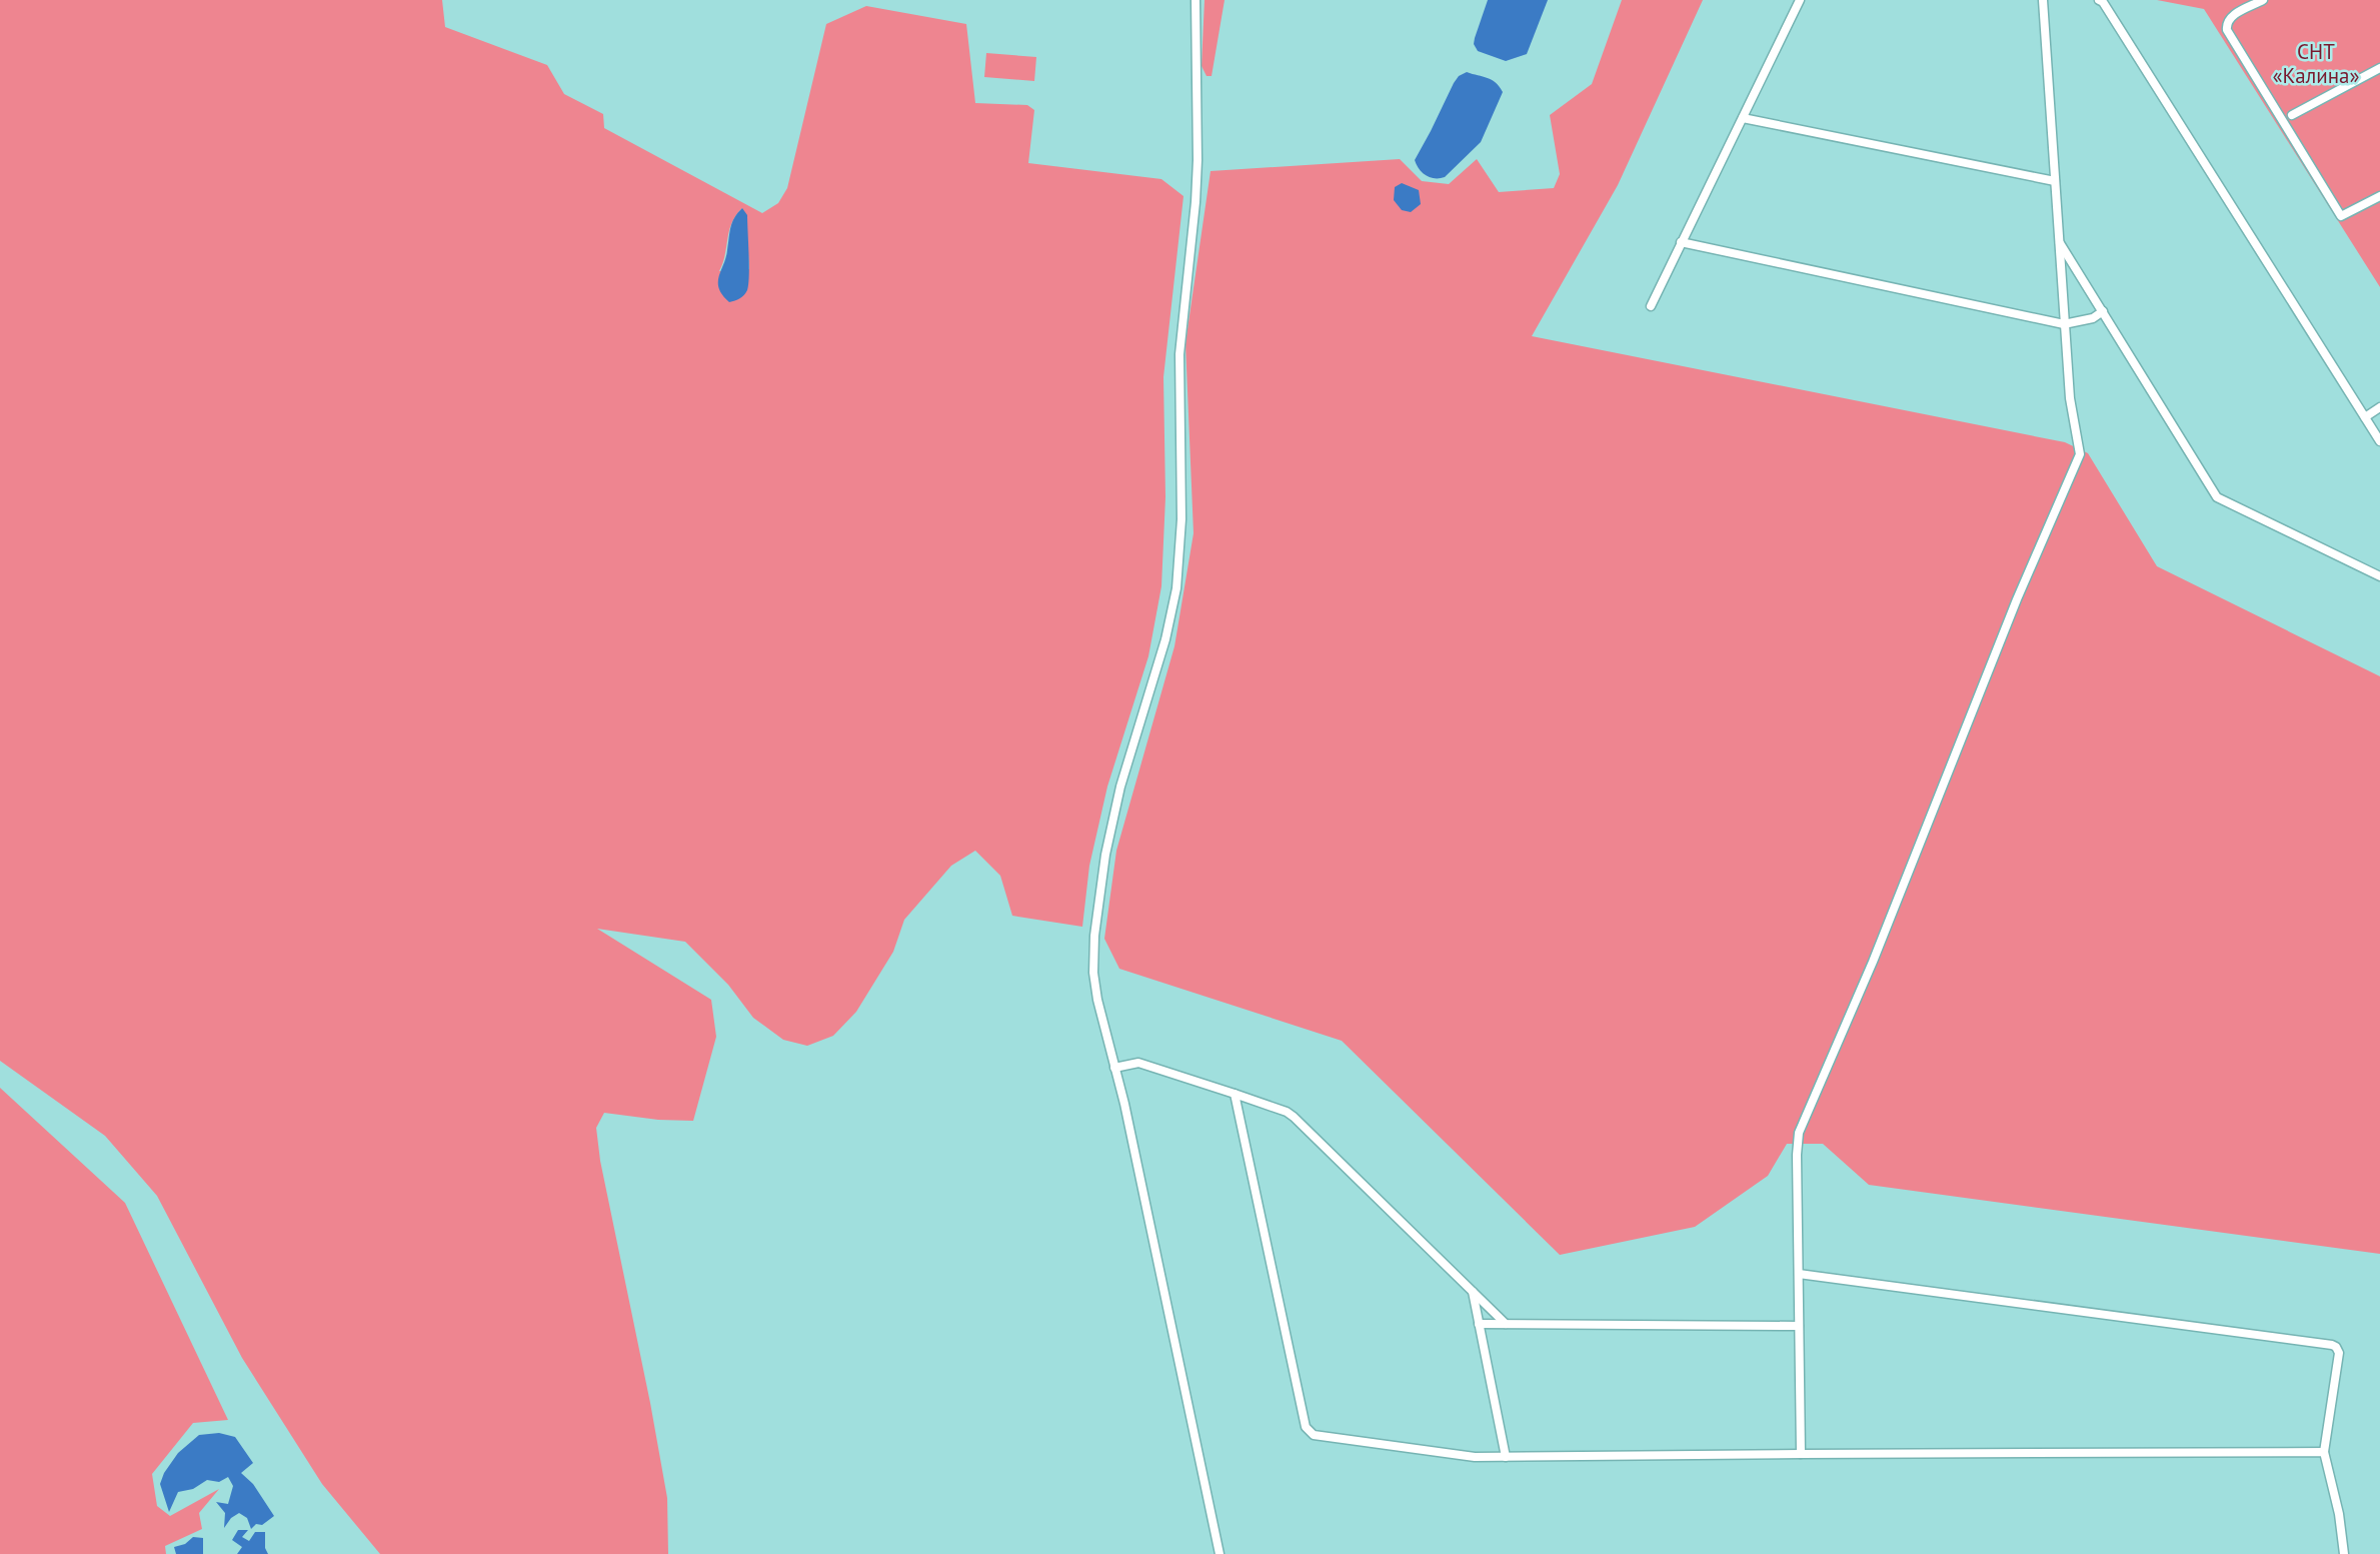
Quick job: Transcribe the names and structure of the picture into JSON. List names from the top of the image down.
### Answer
{
  "parks": ["СНТ «Калина»"]
}
